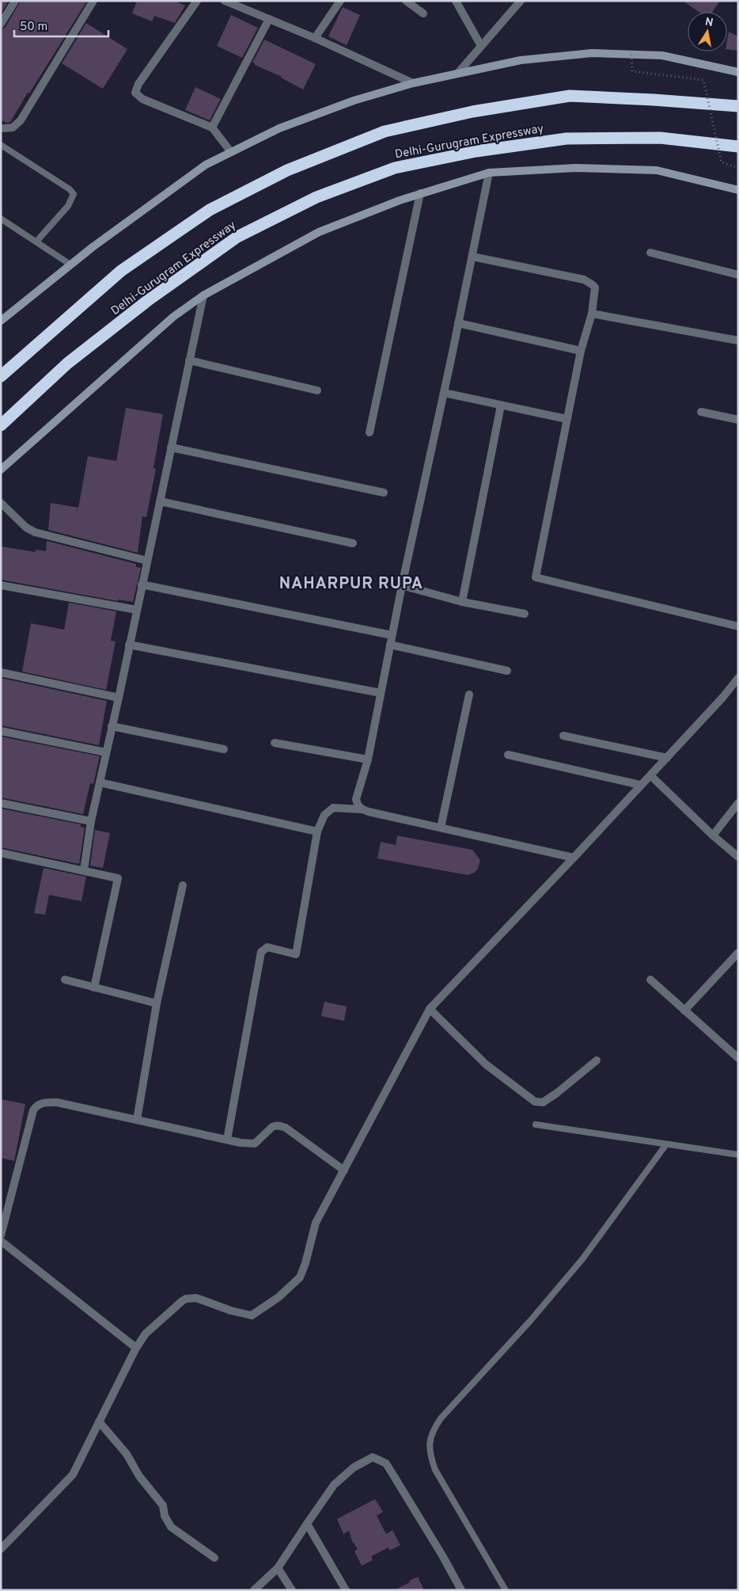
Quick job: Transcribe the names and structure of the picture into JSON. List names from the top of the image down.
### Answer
{
  "streets": {
    "highway": ["Delhi-Gurugram Expressway"]
  },
  "districts": ["NAHARPUR RUPA"],
  "scale_bar": "50 m",
  "north": "top"
}
